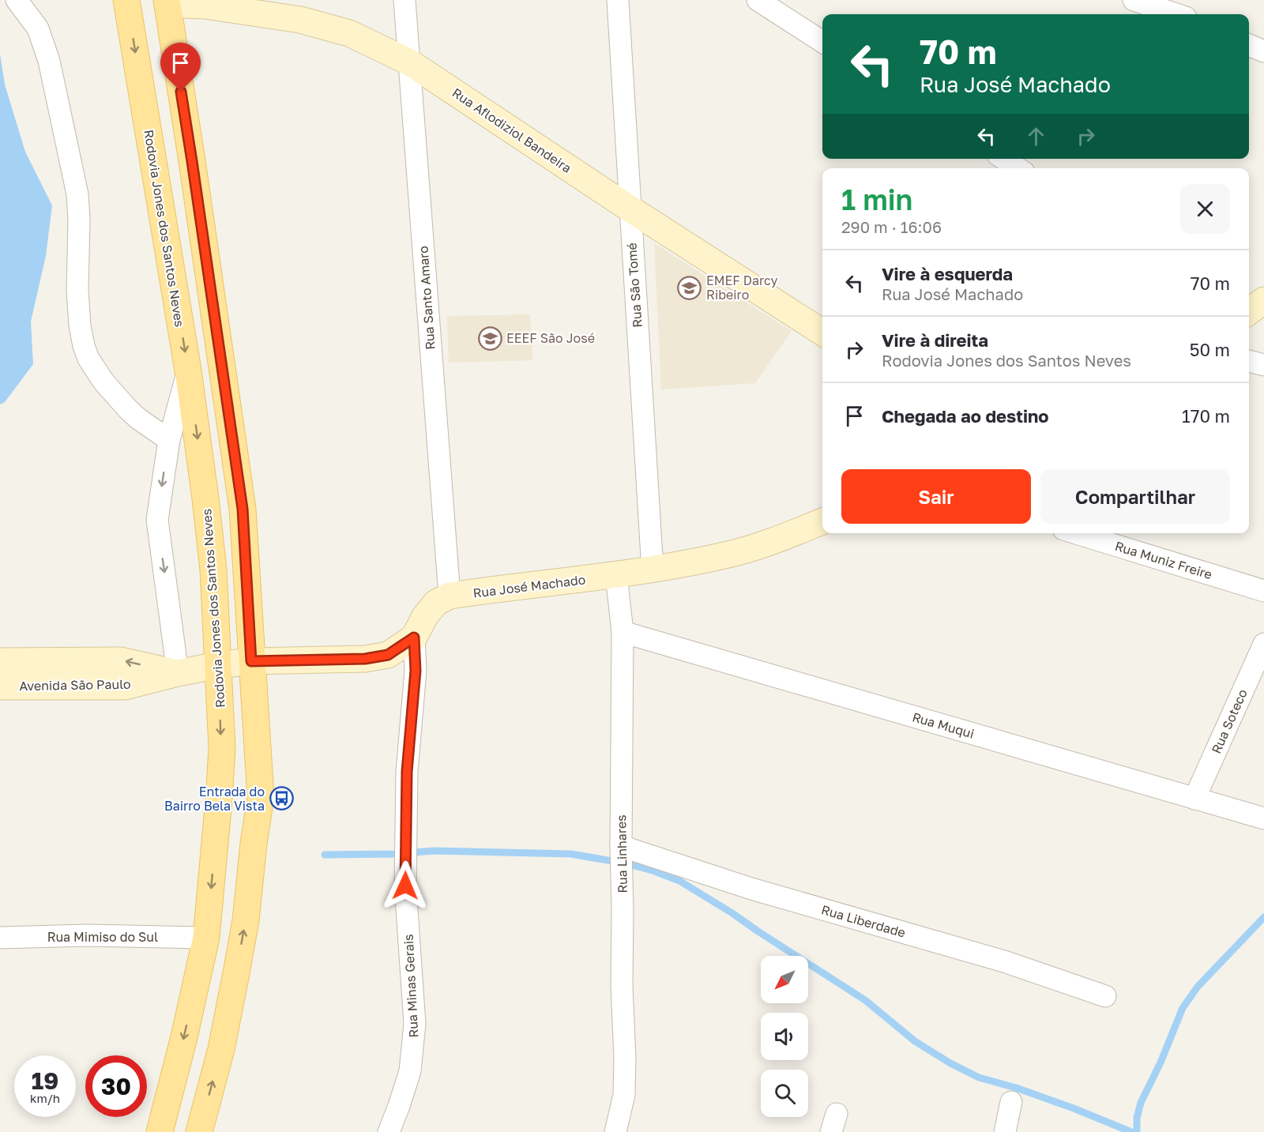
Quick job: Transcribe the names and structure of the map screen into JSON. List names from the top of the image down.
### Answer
{
  "streets": {
    "main road": ["Rodovia Jones dos Santos Neves"],
    "street": [
      "Rua Aflodiziol Bandeira",
      "Rua São Tomé",
      "Rua Santo Amaro",
      "Rua Muniz Freire",
      "Rua José Machado",
      "Avenida São Paulo",
      "Rua Soteco",
      "Rua Muqui",
      "Rua Linhares",
      "Rua Liberdade",
      "Rua Mimiso do Sul",
      "Rua Minas Gerais"
    ]
  },
  "crossings": [
    ["Rua Aflodiziol Bandeira", "Rua São Tomé"],
    ["Rua Aflodiziol Bandeira", "Rua Santo Amaro"],
    ["Rodovia Jones dos Santos Neves", "Avenida São Paulo"],
    ["Rodovia Jones dos Santos Neves", "Rua Mimiso do Sul"],
    ["Rua São Tomé", "Rua José Machado"],
    ["Rua Santo Amaro", "Rua José Machado"],
    ["Rua José Machado", "Avenida São Paulo"],
    ["Rua José Machado", "Rua Linhares"],
    ["Rua José Machado", "Rua Minas Gerais"],
    ["Rua Soteco", "Rua Muqui"],
    ["Rua Muqui", "Rua Linhares"],
    ["Rua Linhares", "Rua Liberdade"]
  ],
  "places": {
    "school or university": ["EMEF Darcy Ribeiro", "EEEF São José"],
    "bus stop": ["Entrada do Bairro Bela Vista"]
  },
  "north": "bottom left",
  "page": {
    "turn": ["70 m", "Rua José Machado"],
    "heading": ["1 min", "290 m · 16:06"],
    "list": [
      {
        "name": "Vire à esquerda",
        "note": "Rua José Machado",
        "value": "70 m"
      },
      {
        "name": "Vire à direita",
        "note": "Rodovia Jones dos Santos Neves",
        "value": "50 m"
      },
      {
        "name": "Chegada ao destino",
        "value": "170 m"
      }
    ],
    "buttons": ["Sair", "Compartilhar"],
    "speed": "19 km/h",
    "limit": "30"
  }
}
